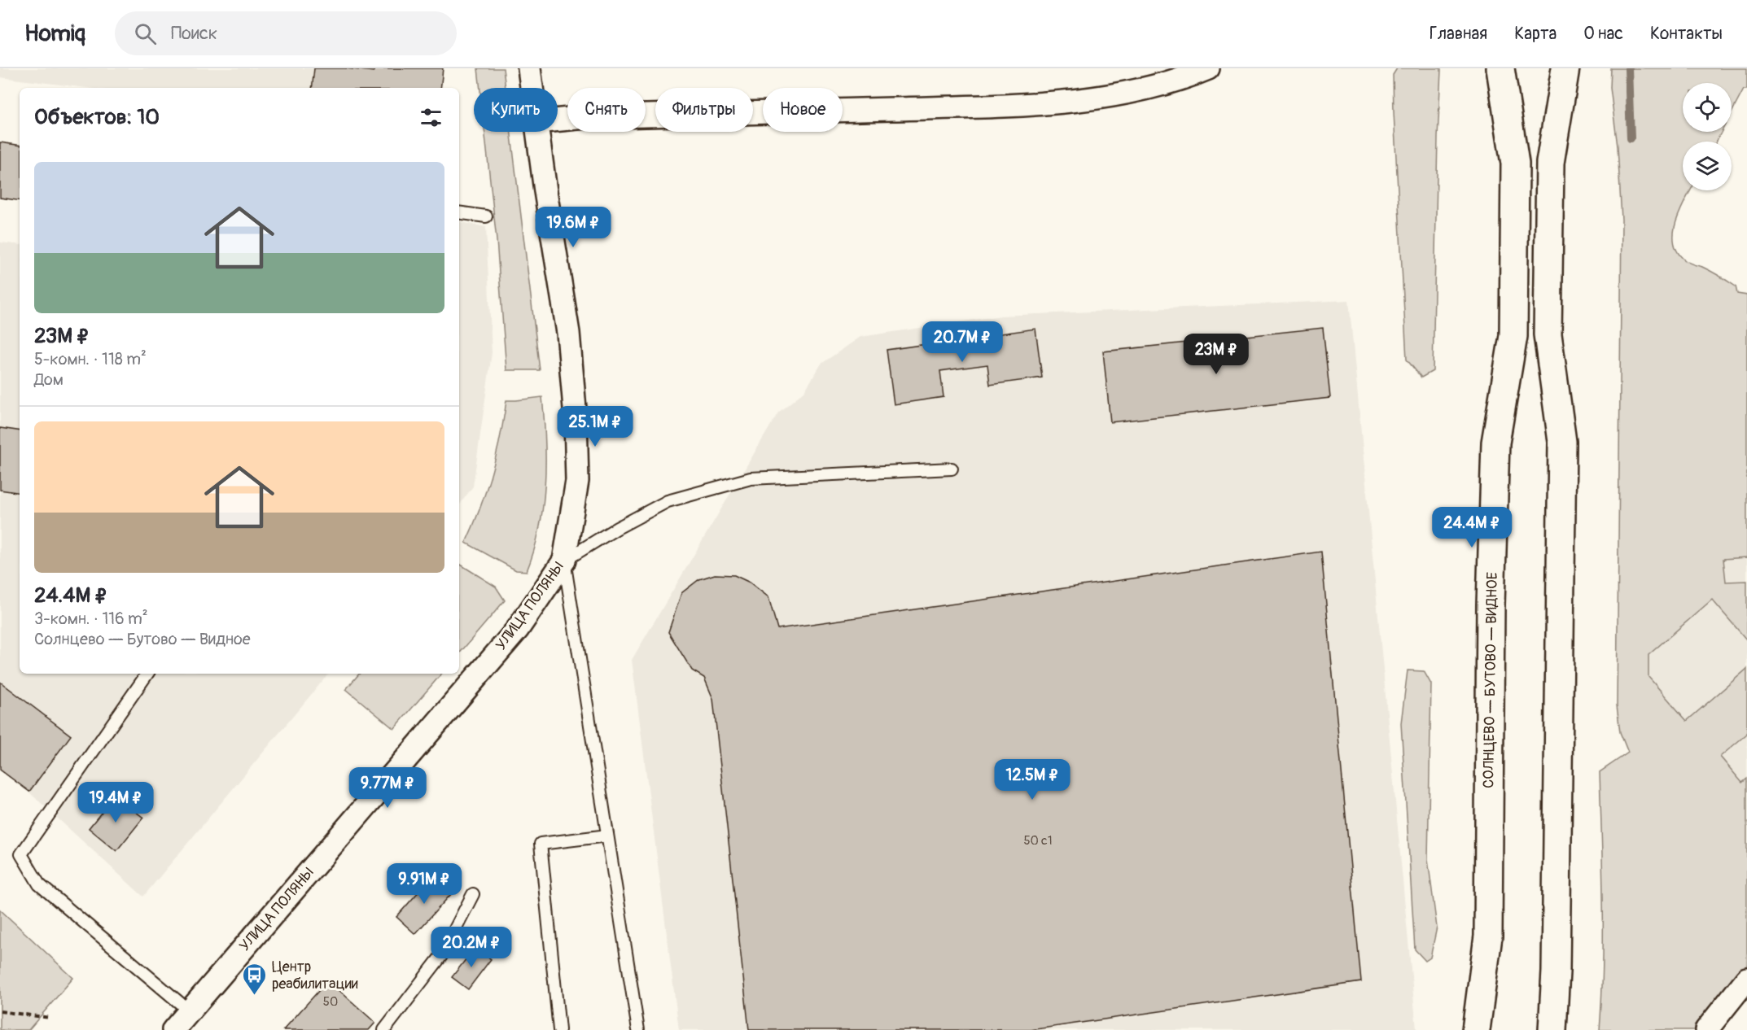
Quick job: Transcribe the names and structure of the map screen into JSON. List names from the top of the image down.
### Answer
{
  "streets": {
    "main road": ["СОЛНЦЕВО — БУТОВО — ВИДНОЕ"],
    "street": ["УЛИЦА ПОЛЯНЫ"]
  },
  "places": {
    "bus stop": ["Центр реабилитации"]
  },
  "house_numbers": ["50 с1", "50"],
  "page": {
    "header": "Homiq",
    "search": "Поиск",
    "nav": [
      "Главная",
      "Карта",
      "О нас",
      "Контакты"
    ],
    "chip": [
      "Купить",
      "Снять",
      "Фильтры",
      "Новое"
    ],
    "heading": "Объектов: 10",
    "list": [
      {
        "name": "23M ₽",
        "note": "5-комн. · 118 m² · Дом"
      },
      {
        "name": "24.4M ₽",
        "note": "3-комн. · 116 m² · Солнцево — Бутово — Видное"
      }
    ],
    "price": [
      "19.6M ₽",
      "20.7M ₽",
      "23M ₽",
      "25.1M ₽",
      "24.4M ₽",
      "12.5M ₽",
      "9.77M ₽",
      "19.4M ₽",
      "9.91M ₽",
      "20.2M ₽"
    ]
  }
}
